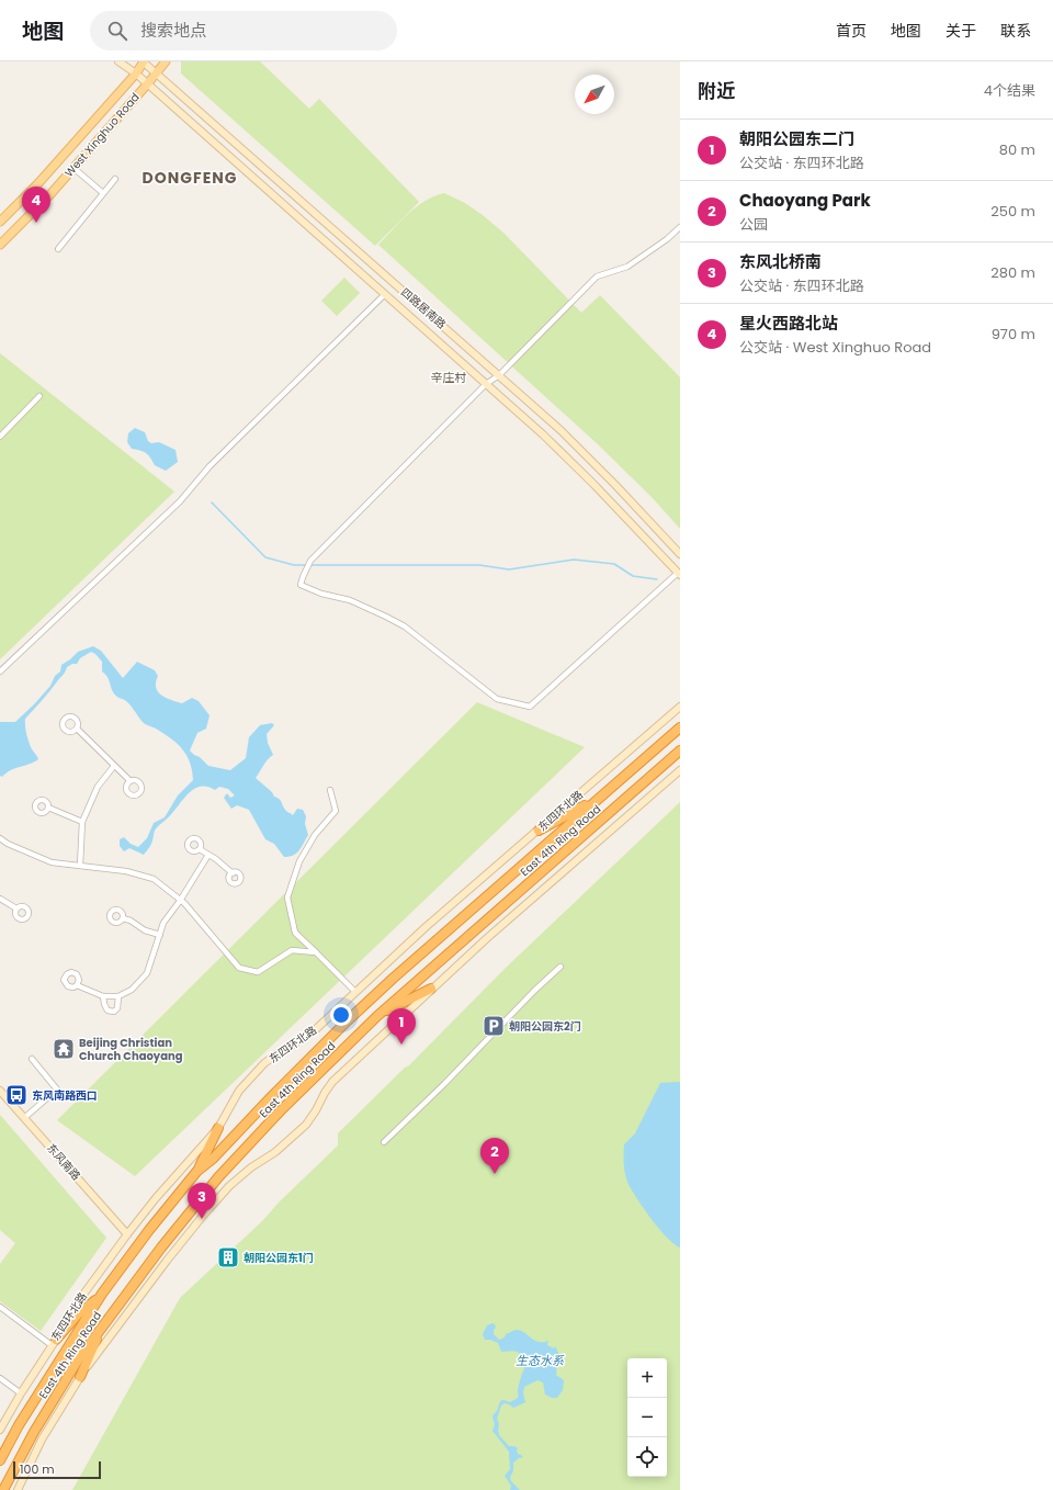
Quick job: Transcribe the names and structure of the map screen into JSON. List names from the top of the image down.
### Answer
{
  "streets": {
    "highway": ["East 4th Ring Road"],
    "main road": ["West Xinghuo Road"],
    "street": ["四路居南路", "东四环北路", "东风南路"]
  },
  "crossings": [
    ["West Xinghuo Road", "四路居南路"],
    ["东四环北路", "东风南路"]
  ],
  "districts": ["DONGFENG", "辛庄村"],
  "water": ["生态水系"],
  "places": {
    "parking": ["朝阳公园东2门"],
    "temple": ["Beijing Christian Church Chaoyang"],
    "bus stop": ["东风南路西口"],
    "building": ["朝阳公园东1门"]
  },
  "scale_bar": "100 m",
  "north": "bottom left",
  "page": {
    "header": "地图",
    "search": "搜索地点",
    "nav": [
      "首页",
      "地图",
      "关于",
      "联系"
    ],
    "heading": ["附近", "4个结果"],
    "list": [
      {
        "mark": "1",
        "name": "朝阳公园东二门",
        "note": "公交站 · 东四环北路",
        "value": "80 m"
      },
      {
        "mark": "2",
        "name": "Chaoyang Park",
        "note": "公园",
        "value": "250 m"
      },
      {
        "mark": "3",
        "name": "东风北桥南",
        "note": "公交站 · 东四环北路",
        "value": "280 m"
      },
      {
        "mark": "4",
        "name": "星火西路北站",
        "note": "公交站 · West Xinghuo Road",
        "value": "970 m"
      }
    ],
    "pins": [
      "4",
      "1",
      "2",
      "3"
    ],
    "map_buttons": ["+", "−"],
    "scale": "100 m"
  }
}
